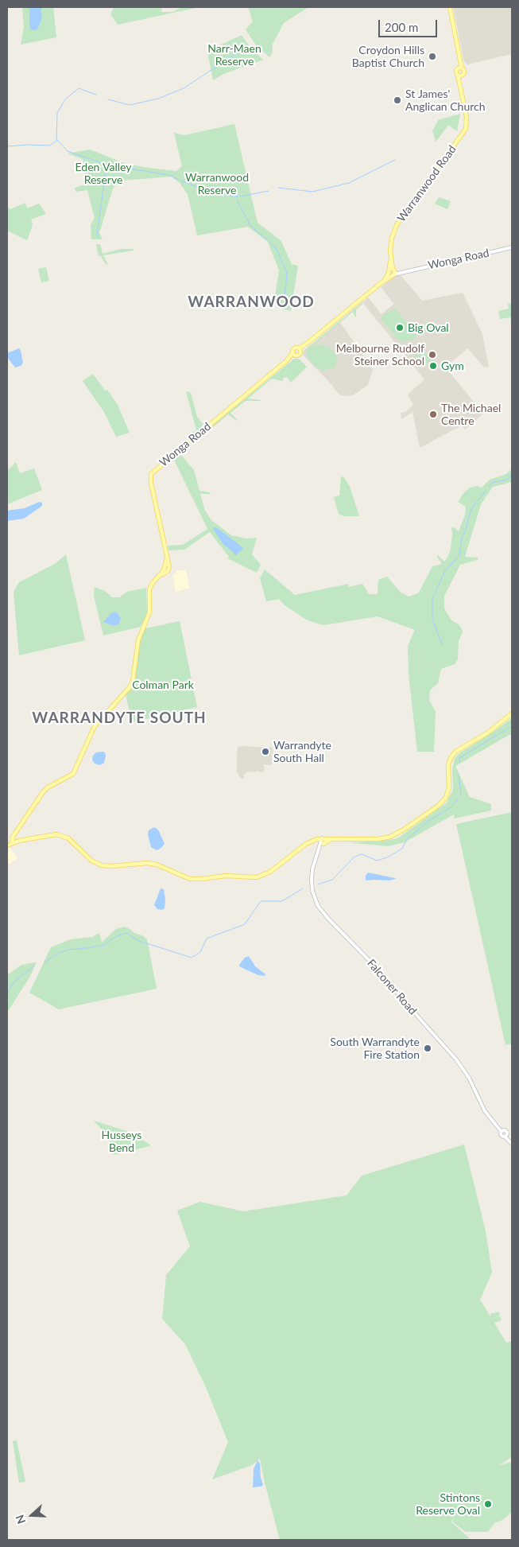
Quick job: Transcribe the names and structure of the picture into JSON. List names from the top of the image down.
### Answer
{
  "streets": {
    "main road": ["Warranwood Road", "Wonga Road", "Falconer Road"]
  },
  "crossings": [
    ["Warranwood Road", "Wonga Road"]
  ],
  "districts": ["WARRANWOOD", "WARRANDYTE SOUTH"],
  "parks": [
    "Narr-Maen Reserve",
    "Eden Valley Reserve",
    "Warranwood Reserve",
    "Colman Park",
    "Husseys Bend"
  ],
  "places": [
    "Croydon Hills Baptist Church",
    "St James' Anglican Church",
    "Big Oval",
    "Melbourne Rudolf Steiner School",
    "Gym",
    "The Michael Centre",
    "Warrandyte South Hall",
    "South Warrandyte Fire Station",
    "Stintons Reserve Oval"
  ],
  "scale_bar": "200 m",
  "north": "left"
}
